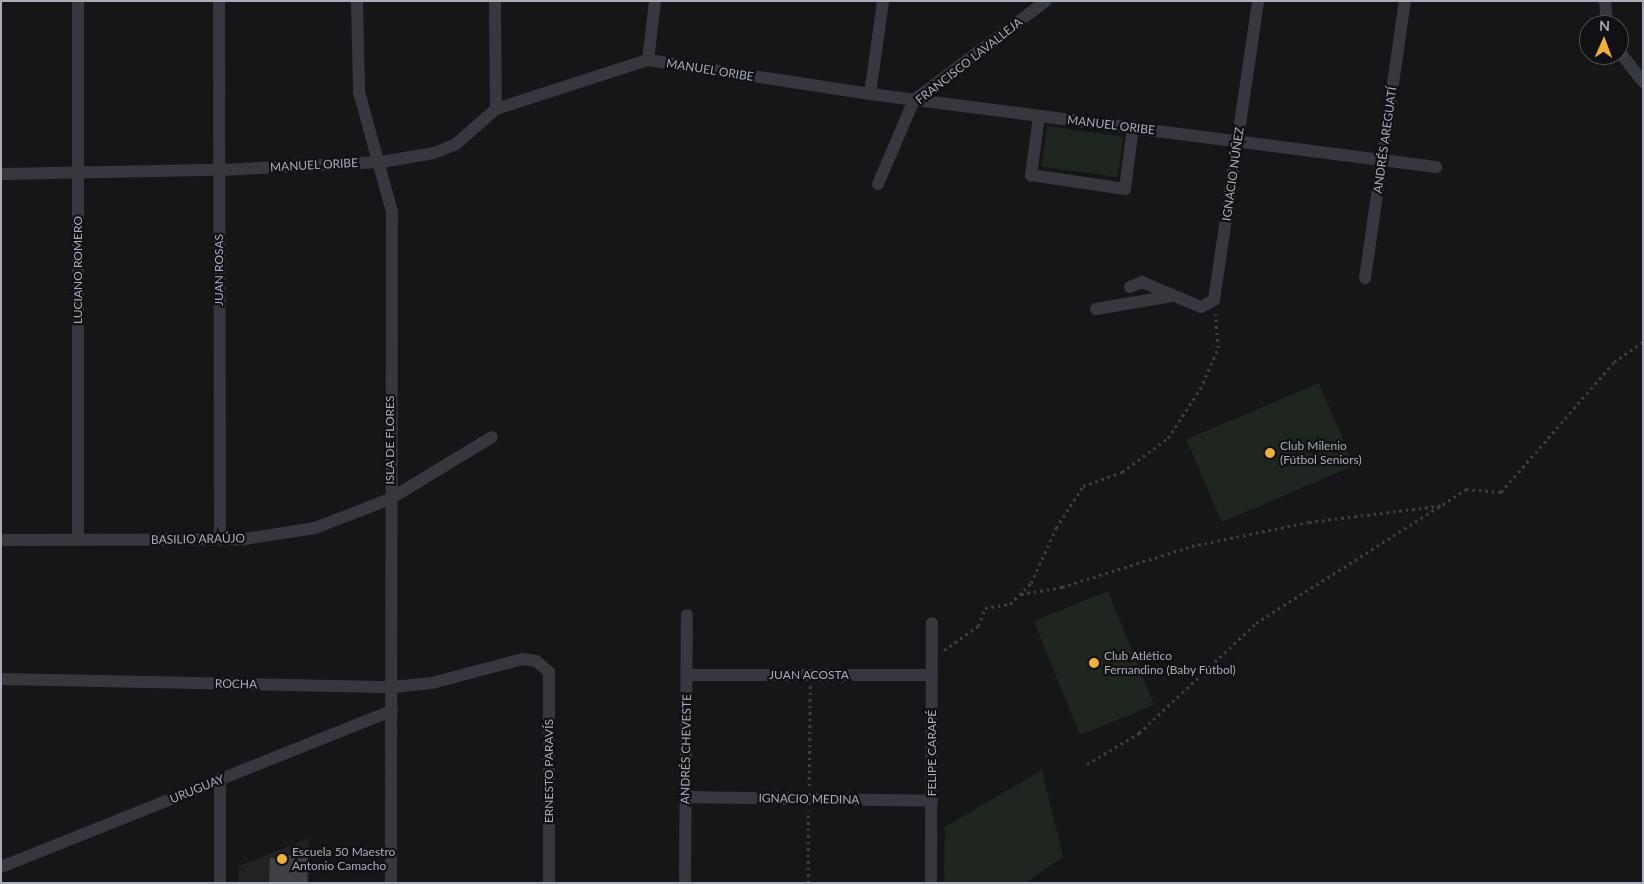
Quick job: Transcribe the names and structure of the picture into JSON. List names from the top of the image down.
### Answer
{
  "streets": {
    "street": [
      "FRANCISCO LAVALLEJA",
      "MANUEL ORIBE",
      "ANDRÉS AREGUATÍ",
      "IGNACIO NÚÑEZ",
      "LUCIANO ROMERO",
      "JUAN ROSAS",
      "ISLA DE FLORES",
      "BASILIO ARAÚJO",
      "JUAN ACOSTA",
      "ROCHA",
      "ANDRÉS CHEVESTE",
      "FELIPE CARAPÉ",
      "ERNESTO PARAVÍS",
      "URUGUAY",
      "IGNACIO MEDINA"
    ]
  },
  "crossings": [
    ["FRANCISCO LAVALLEJA", "MANUEL ORIBE"],
    ["MANUEL ORIBE", "ANDRÉS AREGUATÍ"],
    ["MANUEL ORIBE", "IGNACIO NÚÑEZ"],
    ["MANUEL ORIBE", "LUCIANO ROMERO"],
    ["MANUEL ORIBE", "JUAN ROSAS"],
    ["MANUEL ORIBE", "ISLA DE FLORES"],
    ["LUCIANO ROMERO", "BASILIO ARAÚJO"],
    ["JUAN ROSAS", "BASILIO ARAÚJO"],
    ["ISLA DE FLORES", "BASILIO ARAÚJO"],
    ["ISLA DE FLORES", "ROCHA"],
    ["ISLA DE FLORES", "URUGUAY"],
    ["JUAN ACOSTA", "ANDRÉS CHEVESTE"],
    ["JUAN ACOSTA", "FELIPE CARAPÉ"],
    ["ROCHA", "ERNESTO PARAVÍS"],
    ["ANDRÉS CHEVESTE", "IGNACIO MEDINA"],
    ["FELIPE CARAPÉ", "IGNACIO MEDINA"]
  ],
  "places": ["Club Milenio (Fútbol Seniors)", "Club Atlético Fernandino (Baby Fútbol)", "Escuela 50 Maestro Antonio Camacho"],
  "north": "top"
}
